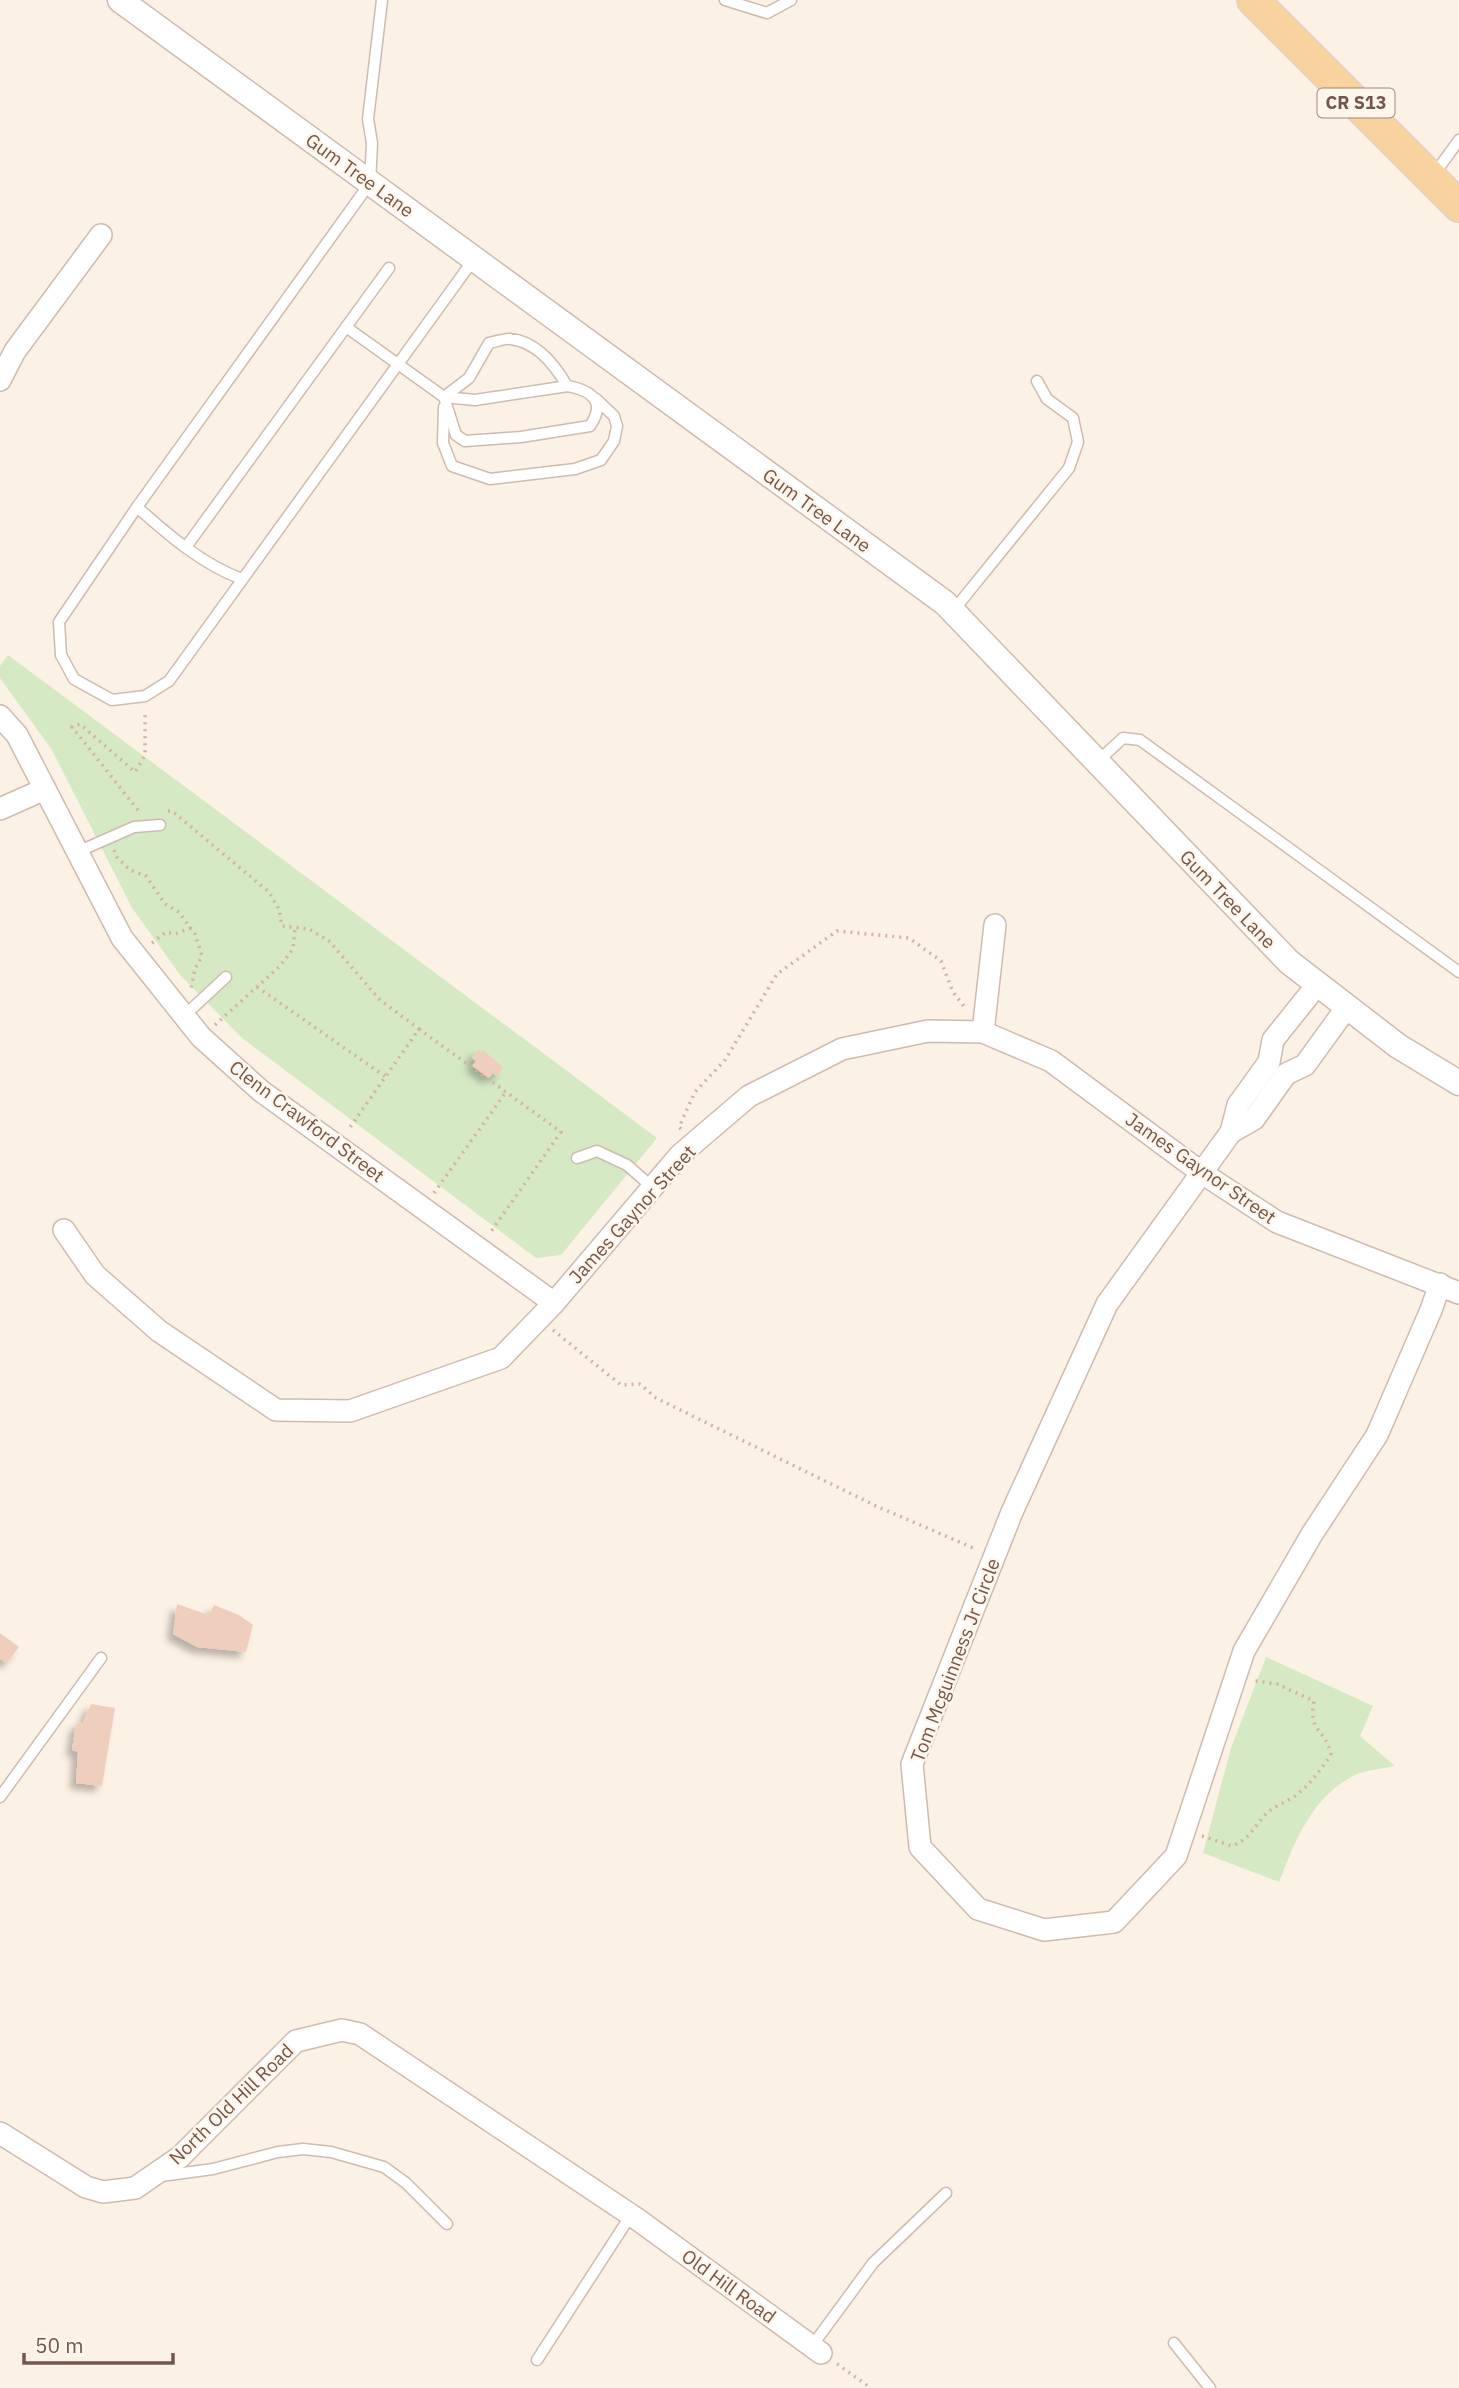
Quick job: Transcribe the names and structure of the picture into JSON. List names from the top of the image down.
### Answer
{
  "streets": {
    "main road": ["CR S13"],
    "street": [
      "Gum Tree Lane",
      "Clenn Crawford Street",
      "James Gaynor Street",
      "Tom Mcguinness Jr Circle",
      "North Old Hill Road",
      "Old Hill Road"
    ]
  },
  "crossings": [
    ["Gum Tree Lane", "Tom Mcguinness Jr Circle"],
    ["Clenn Crawford Street", "James Gaynor Street"],
    ["James Gaynor Street", "Tom Mcguinness Jr Circle"],
    ["North Old Hill Road", "Old Hill Road"]
  ],
  "scale_bar": "50 m"
}
